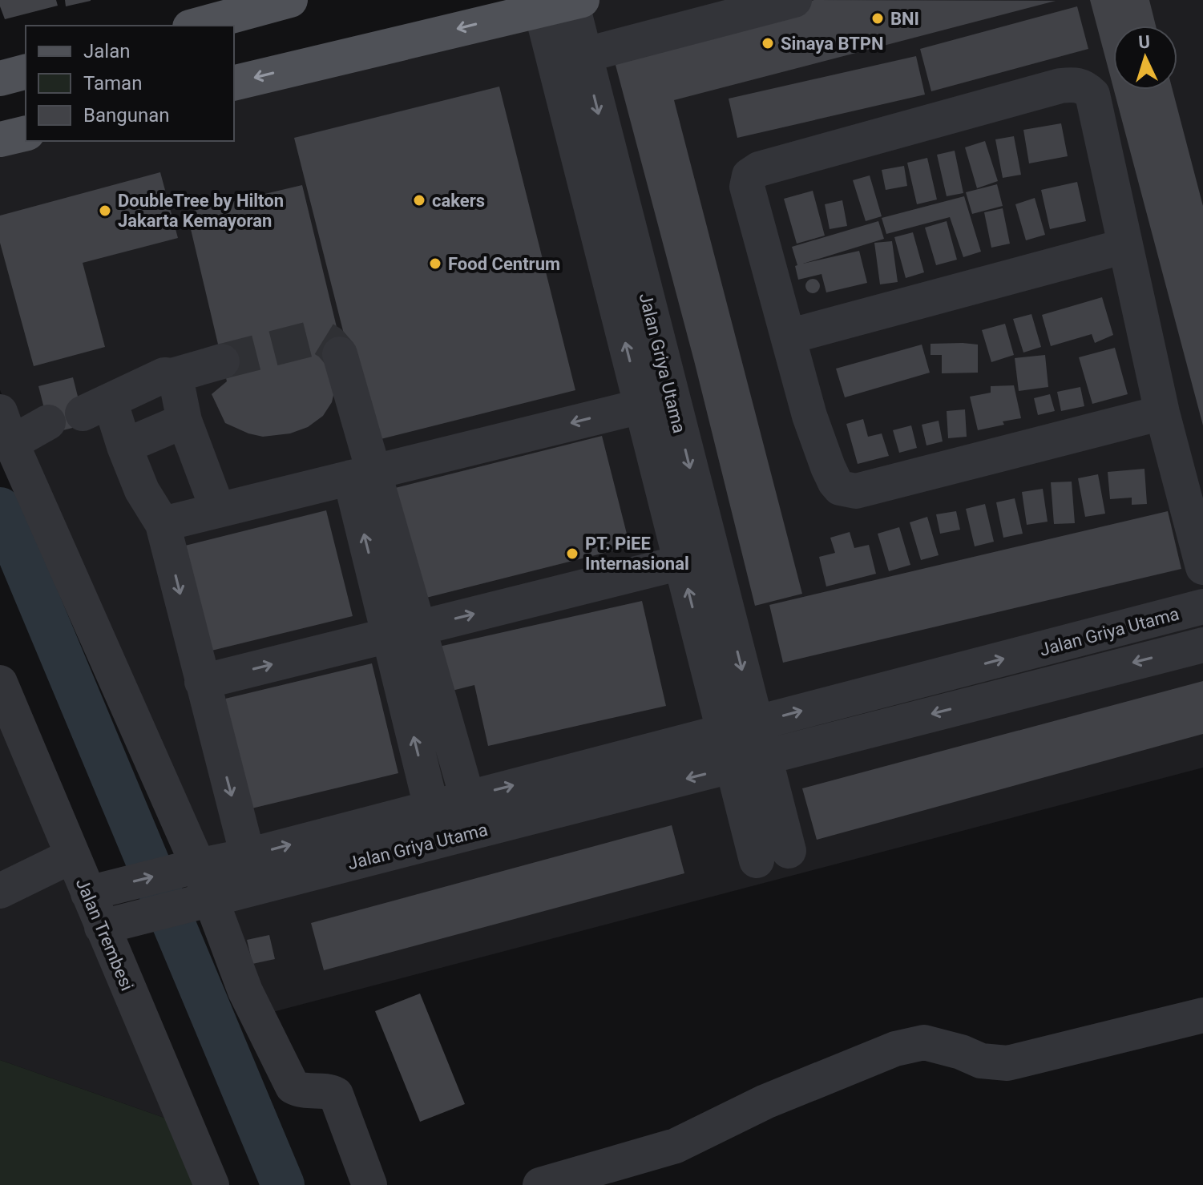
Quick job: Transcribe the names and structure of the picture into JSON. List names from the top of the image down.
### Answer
{
  "streets": {
    "street": ["Jalan Griya Utama", "Jalan Trembesi"]
  },
  "crossings": [
    ["Jalan Griya Utama", "Jalan Trembesi"]
  ],
  "places": [
    "BNI",
    "Sinaya BTPN",
    "cakers",
    "DoubleTree by Hilton Jakarta Kemayoran",
    "Food Centrum",
    "PT. PiEE Internasional"
  ],
  "legend": ["Jalan", "Taman", "Bangunan"],
  "north": "top"
}
